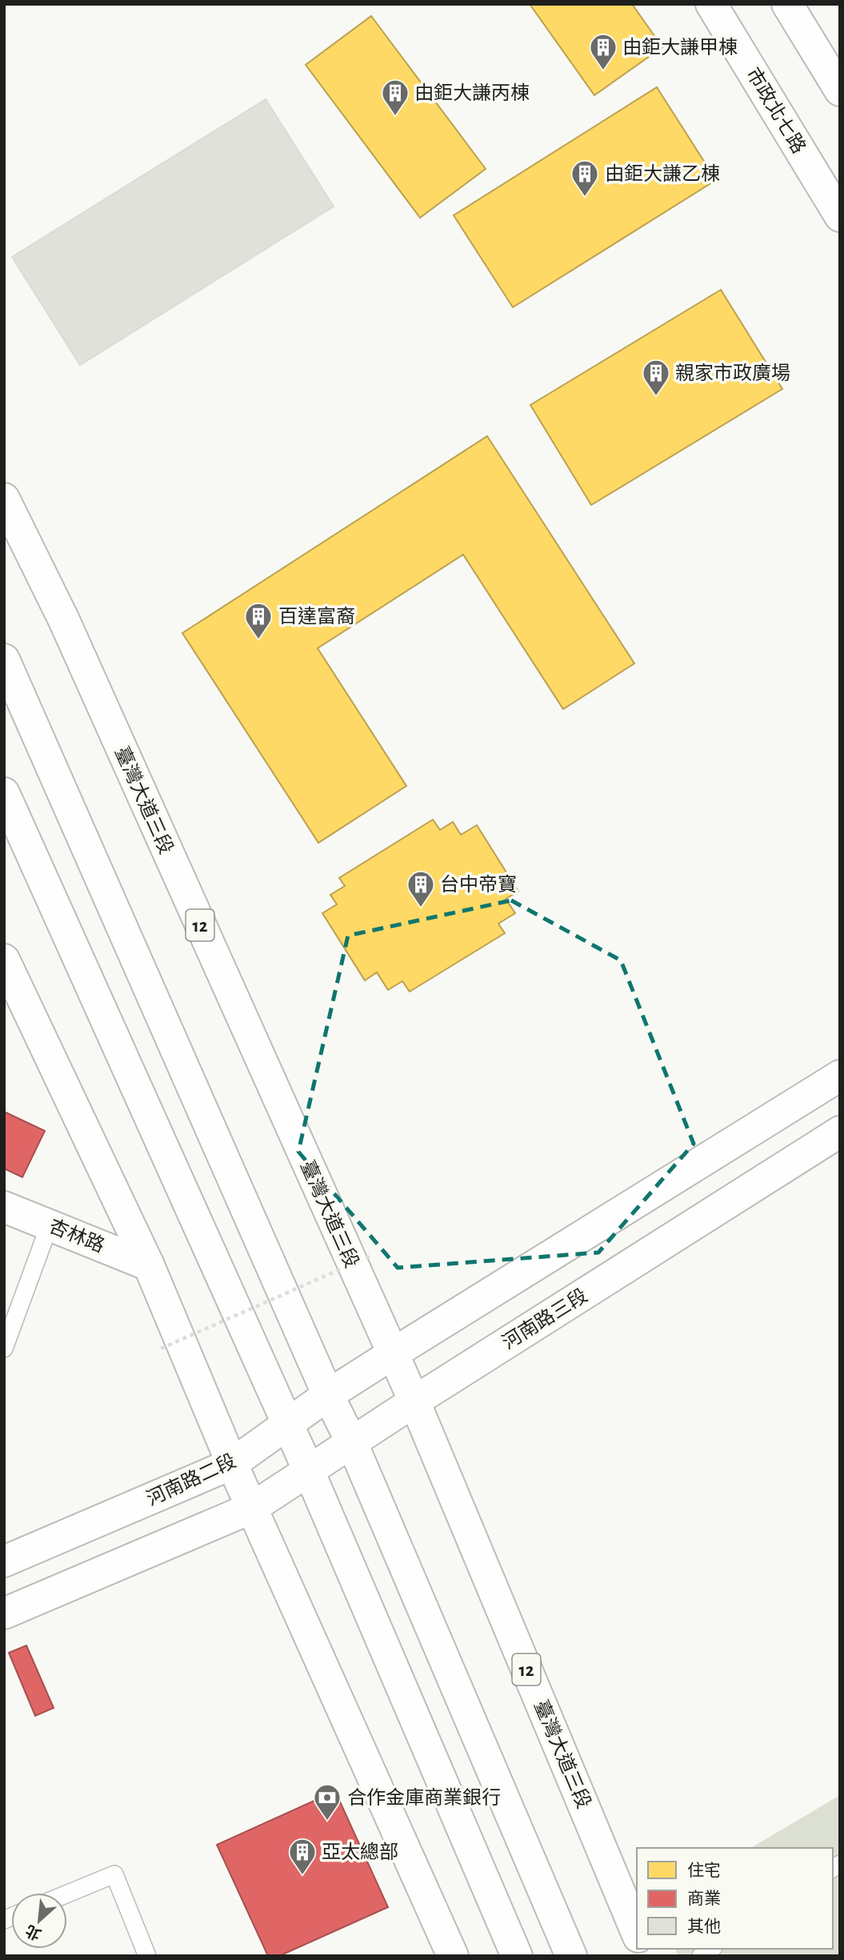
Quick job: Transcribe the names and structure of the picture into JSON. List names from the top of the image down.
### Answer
{
  "streets": {
    "main road": [
      "市政北七路",
      "臺灣大道三段",
      "12",
      "杏林路",
      "河南路三段",
      "河南路二段"
    ]
  },
  "crossings": [
    ["臺灣大道三段", "河南路三段"],
    ["臺灣大道三段", "河南路二段"]
  ],
  "places": {
    "building": [
      "由鉅大謙甲棟",
      "由鉅大謙丙棟",
      "由鉅大謙乙棟",
      "親家市政廣場",
      "百達富裔",
      "台中帝寶",
      "亞太總部"
    ],
    "bank": ["合作金庫商業銀行"]
  },
  "legend": ["住宅", "商業", "其他"],
  "north": "bottom left"
}
